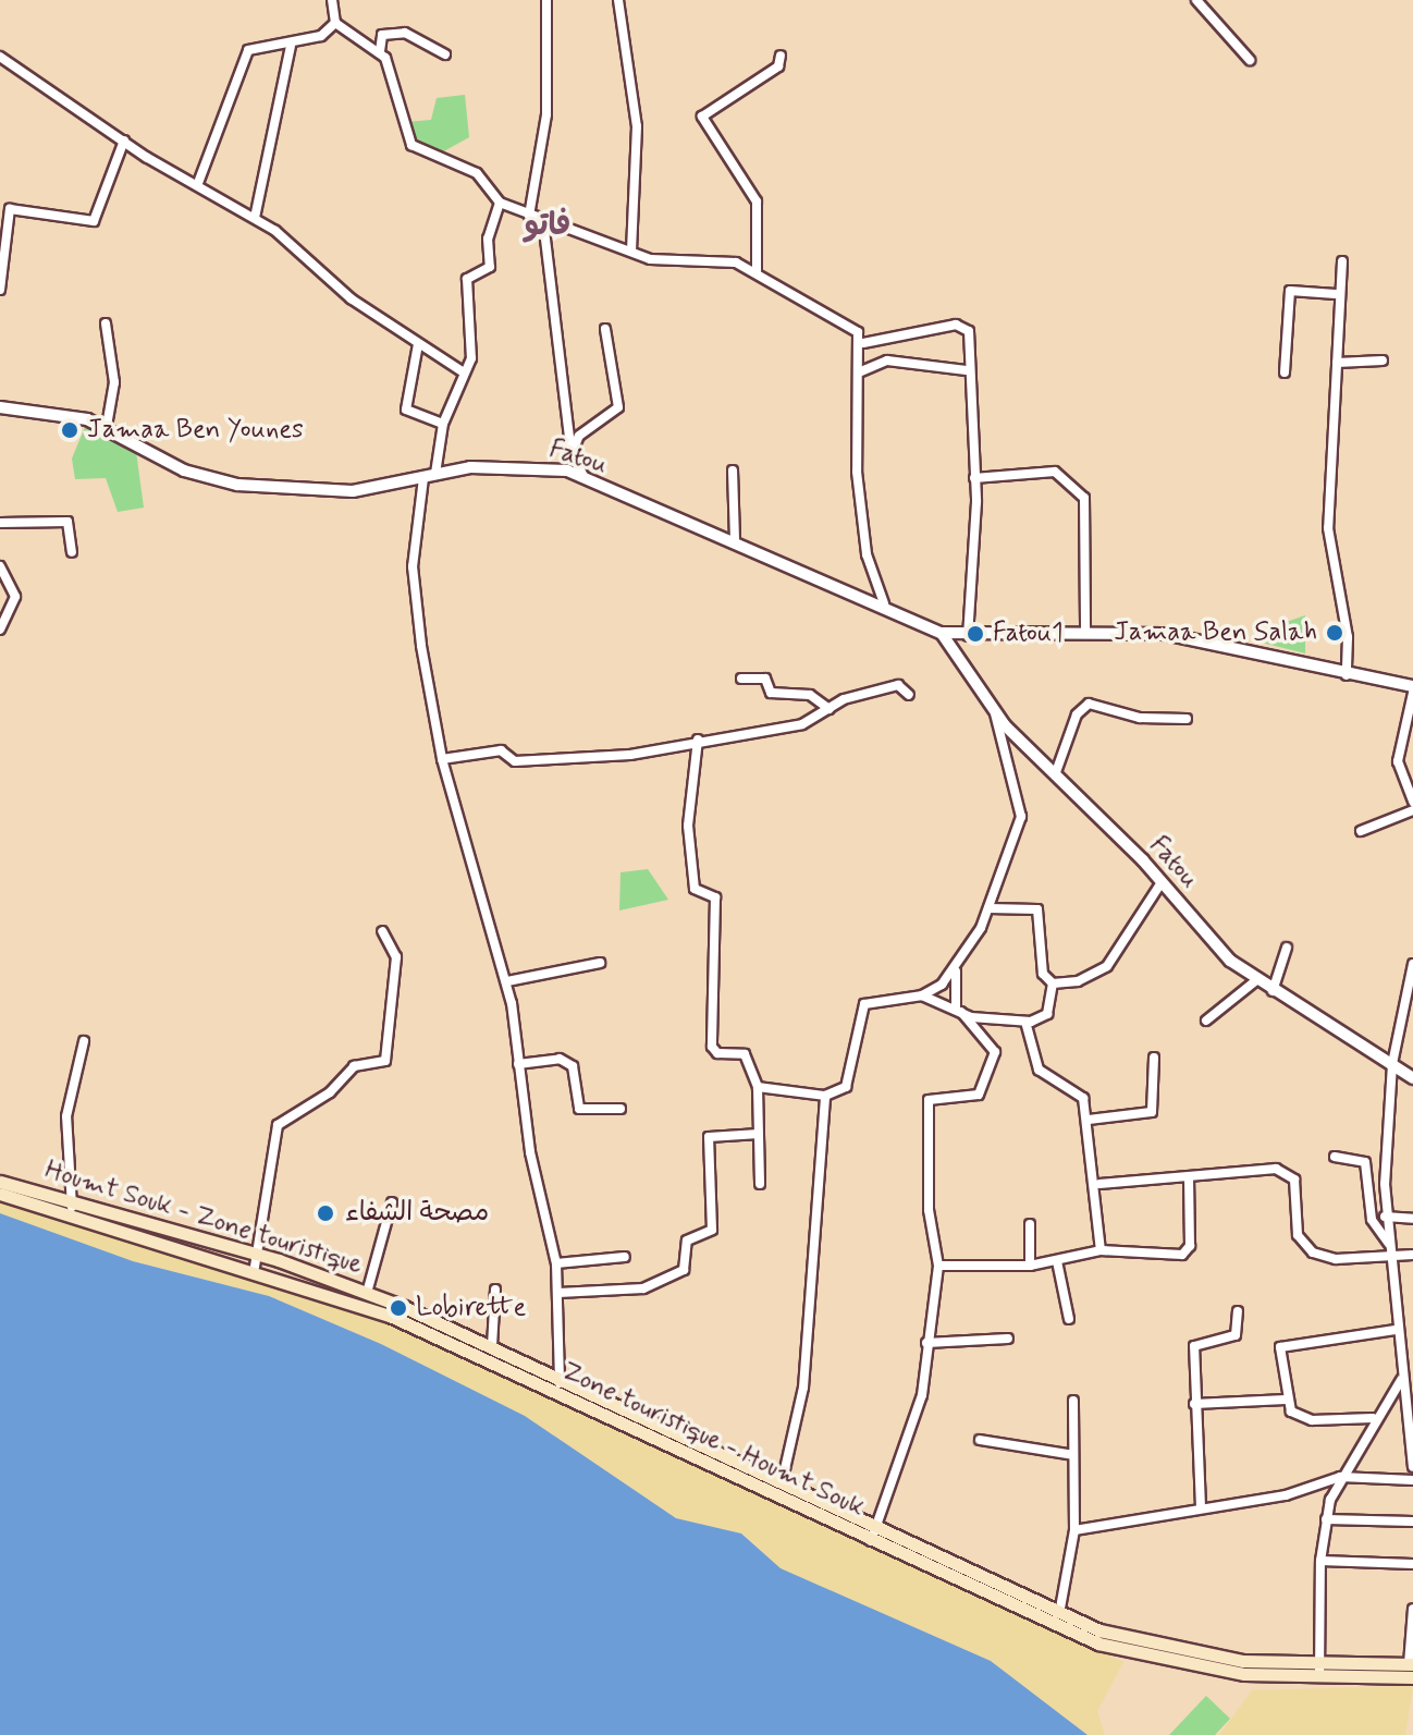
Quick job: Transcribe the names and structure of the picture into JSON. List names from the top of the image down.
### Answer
{
  "streets": {
    "main road": ["Houmt Souk - Zone touristique", "Zone touristique - Houmt Souk"],
    "street": ["Fatou"]
  },
  "crossings": [
    ["Houmt Souk - Zone touristique", "Zone touristique - Houmt Souk"]
  ],
  "districts": ["فاتو"],
  "places": [
    "Jamaa Ben Younes",
    "Jamaa Ben Salah",
    "Fatou1",
    "مصحة الشفاء",
    "Lobirette"
  ]
}
